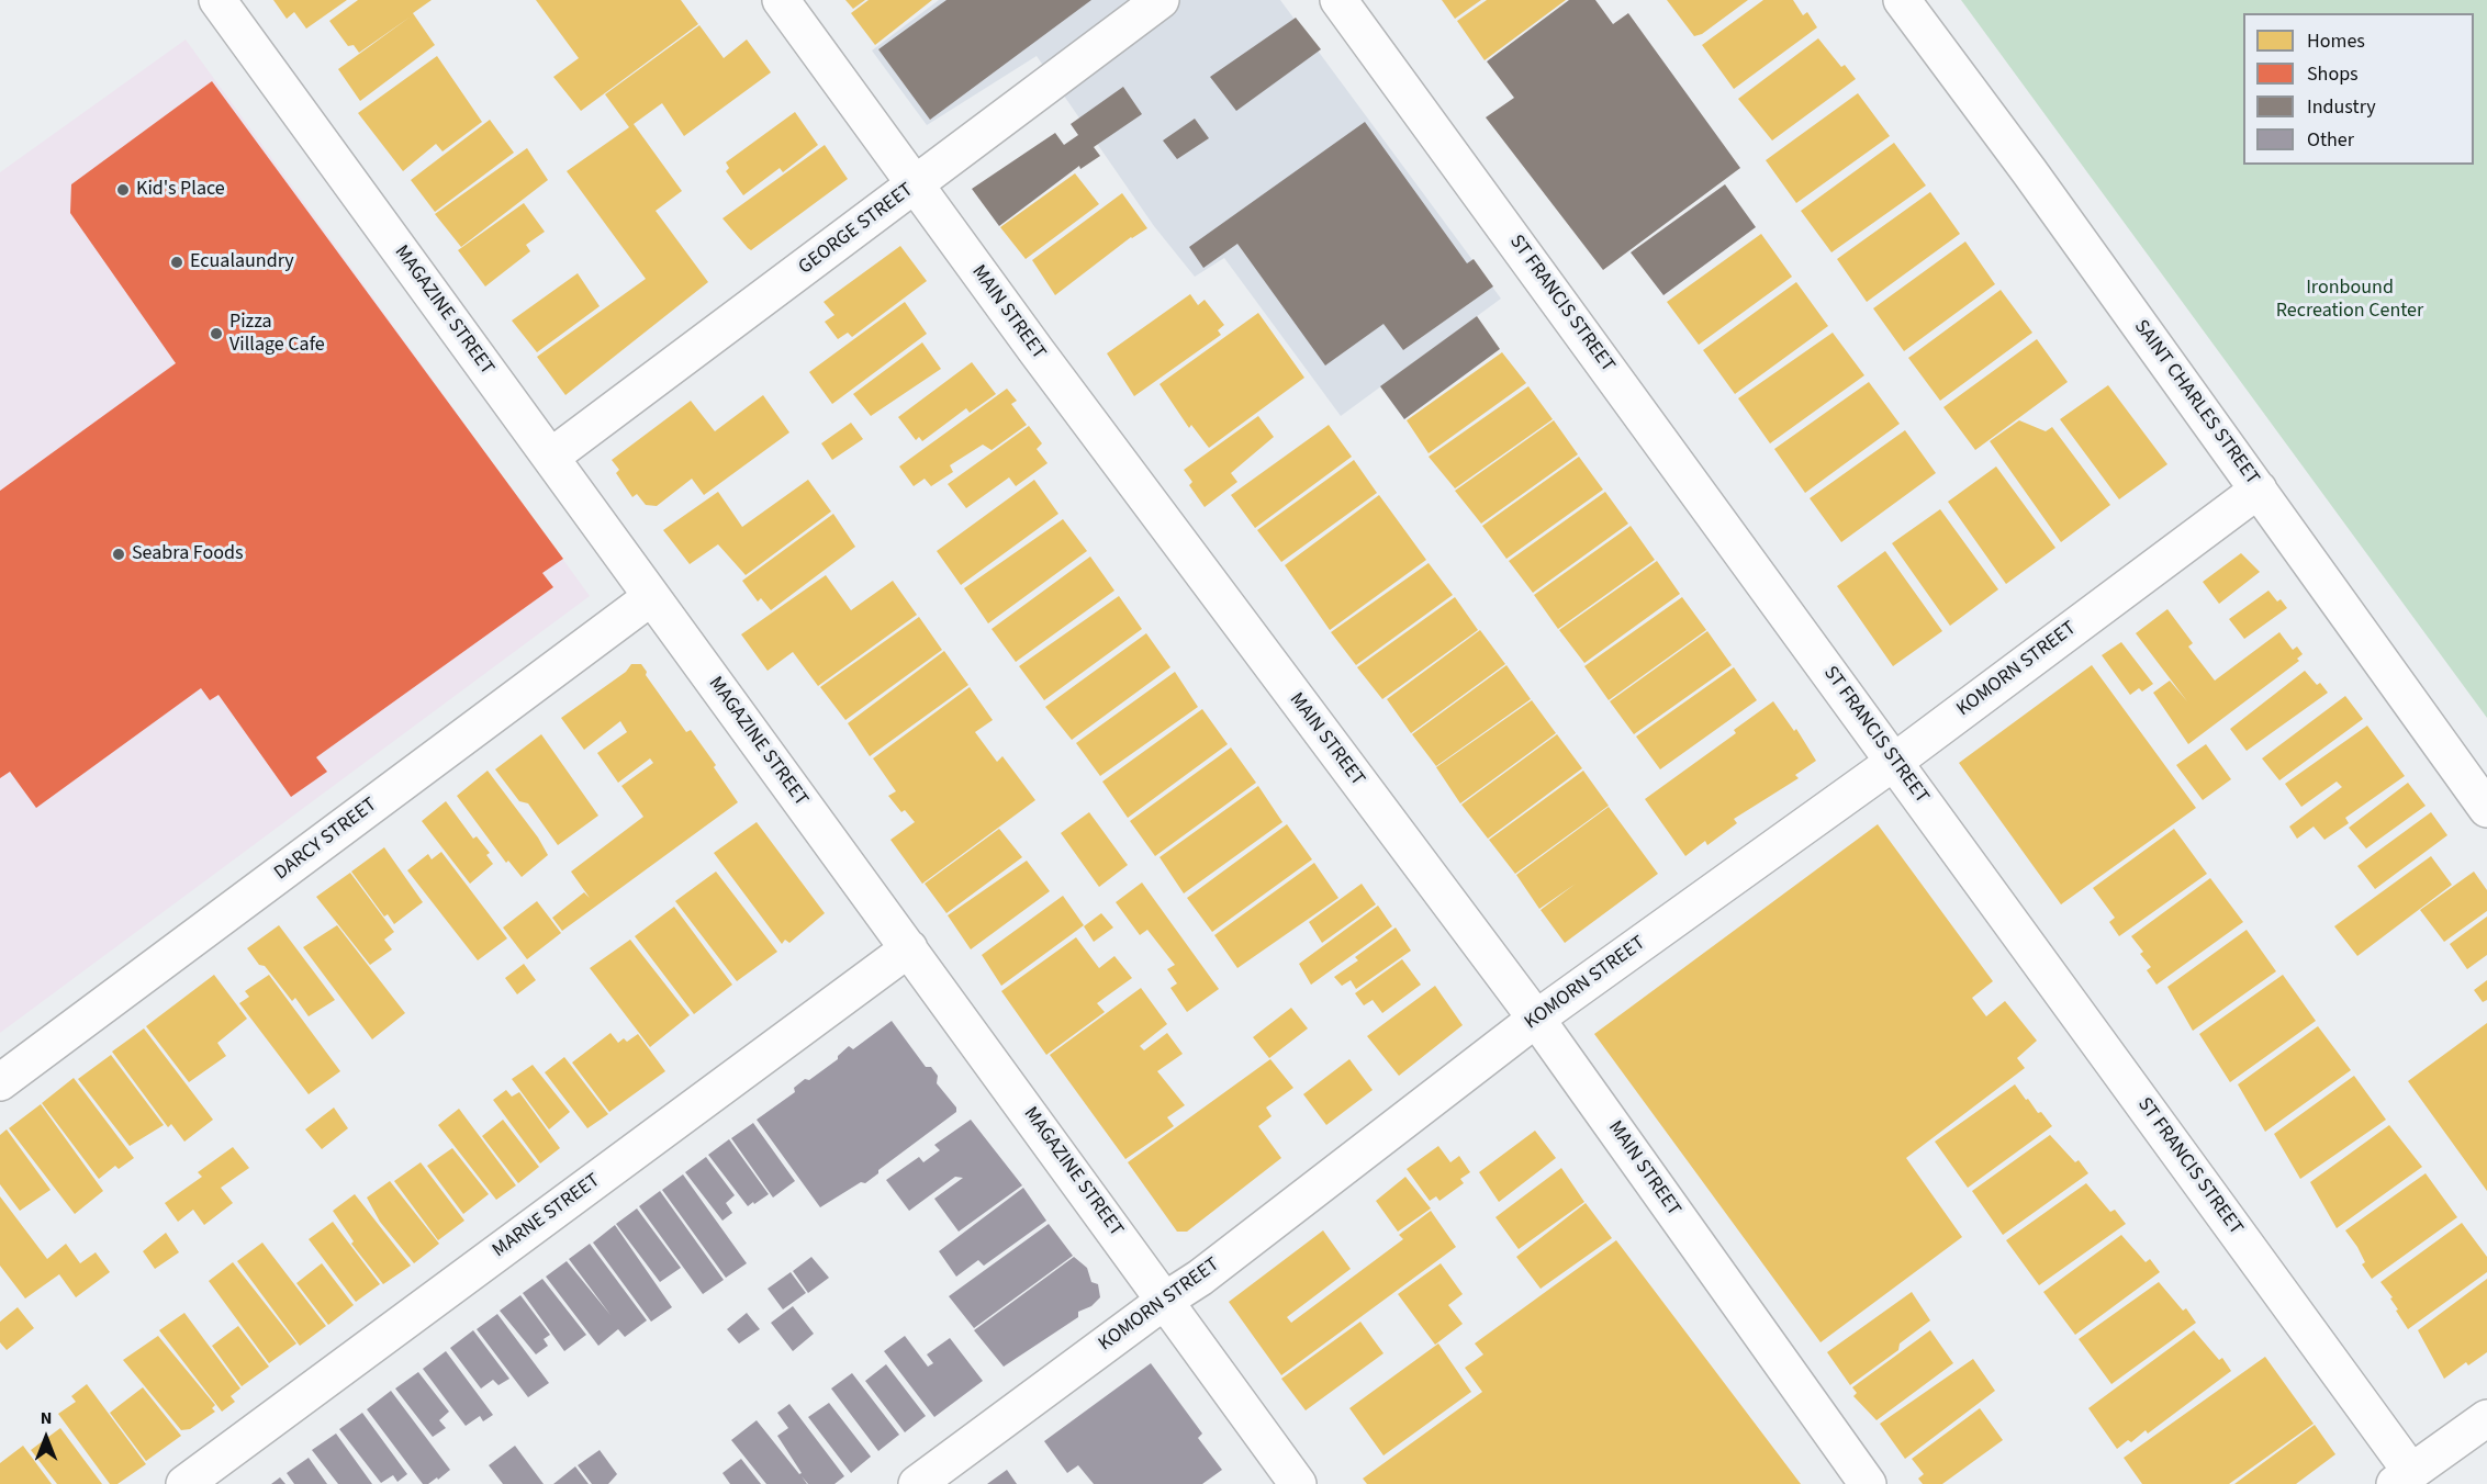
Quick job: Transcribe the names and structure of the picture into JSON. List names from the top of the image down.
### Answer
{
  "streets": {
    "street": [
      "GEORGE STREET",
      "ST FRANCIS STREET",
      "MAGAZINE STREET",
      "MAIN STREET",
      "SAINT CHARLES STREET",
      "KOMORN STREET",
      "DARCY STREET",
      "MARNE STREET"
    ]
  },
  "crossings": [
    ["GEORGE STREET", "MAGAZINE STREET"],
    ["GEORGE STREET", "MAIN STREET"],
    ["ST FRANCIS STREET", "KOMORN STREET"],
    ["MAGAZINE STREET", "KOMORN STREET"],
    ["MAGAZINE STREET", "DARCY STREET"],
    ["MAGAZINE STREET", "MARNE STREET"],
    ["MAIN STREET", "KOMORN STREET"],
    ["SAINT CHARLES STREET", "KOMORN STREET"]
  ],
  "parks": ["Ironbound Recreation Center"],
  "places": [
    "Kid's Place",
    "Ecualaundry",
    "Pizza Village Cafe",
    "Seabra Foods"
  ],
  "legend": [
    "Homes",
    "Shops",
    "Industry",
    "Other"
  ],
  "north": "top"
}
